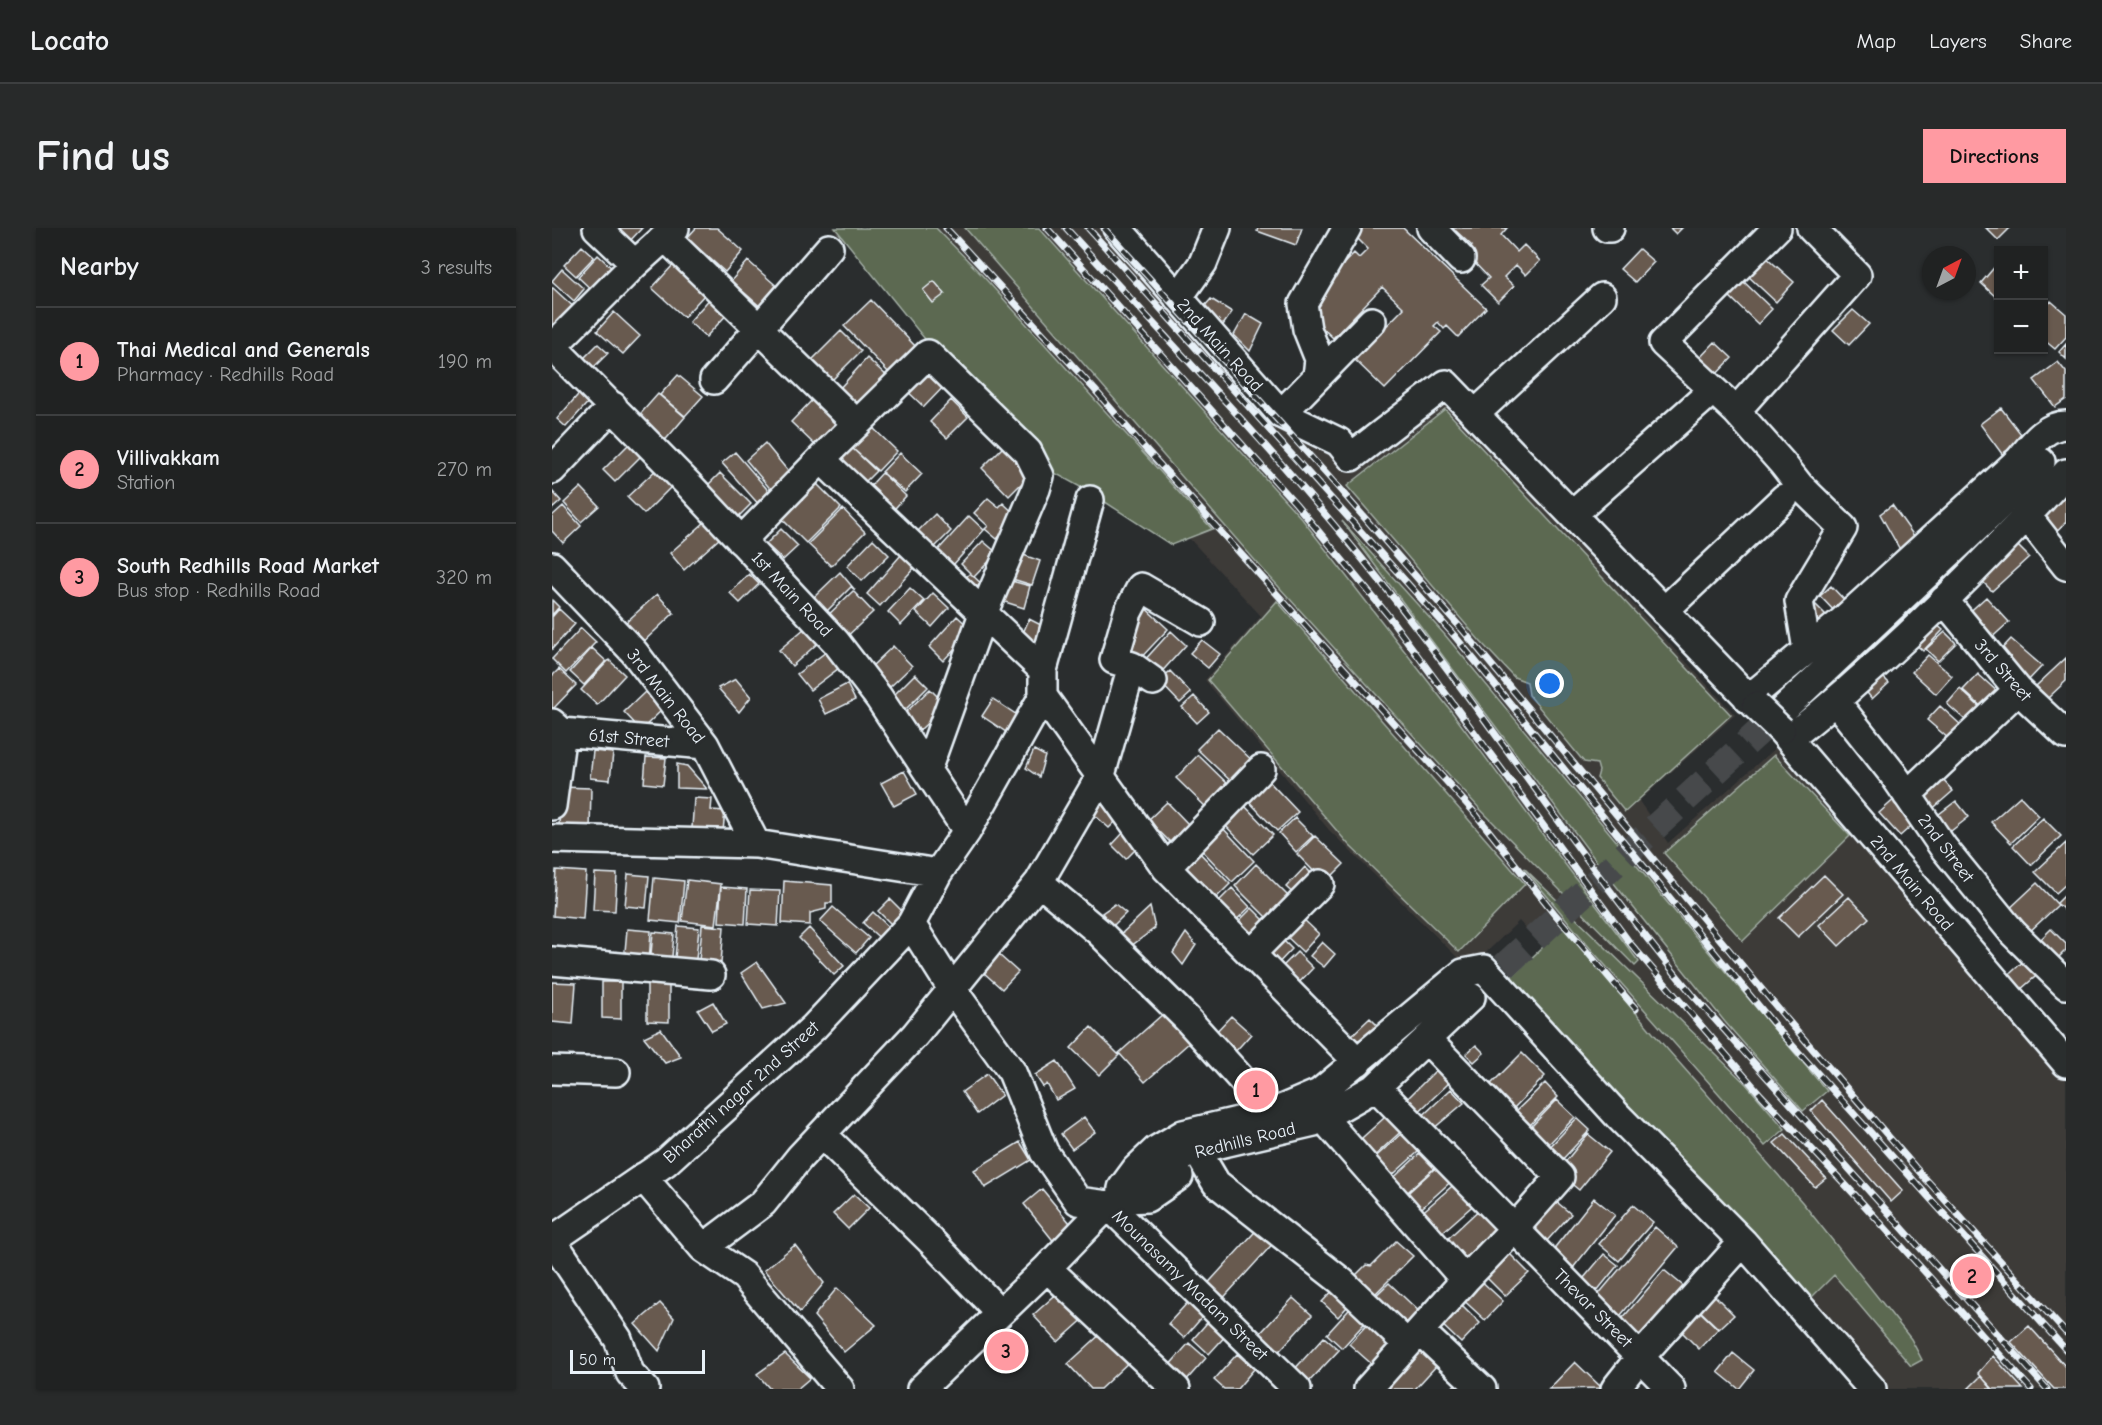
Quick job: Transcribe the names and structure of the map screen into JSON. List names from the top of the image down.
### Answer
{
  "streets": {
    "street": [
      "2nd Main Road",
      "1st Main Road",
      "3rd Street",
      "3rd Main Road",
      "61st Street",
      "2nd Street",
      "Bharathi nagar 2nd Street",
      "Redhills Road",
      "Mounasamy Madam Street",
      "Thevar Street"
    ]
  },
  "crossings": [
    ["3rd Main Road", "61st Street"],
    ["Redhills Road", "Mounasamy Madam Street"]
  ],
  "scale_bar": "50 m",
  "north": "top right",
  "page": {
    "header": "Locato",
    "nav": ["Map", "Layers", "Share"],
    "buttons": "Directions",
    "title": "Find us",
    "heading": ["Nearby", "3 results"],
    "map_buttons": ["+", "−"],
    "list": [
      {
        "mark": "1",
        "name": "Thai Medical and Generals",
        "note": "Pharmacy · Redhills Road",
        "value": "190 m"
      },
      {
        "mark": "2",
        "name": "Villivakkam",
        "note": "Station",
        "value": "270 m"
      },
      {
        "mark": "3",
        "name": "South Redhills Road Market",
        "note": "Bus stop · Redhills Road",
        "value": "320 m"
      }
    ],
    "pins": ["1", "2", "3"],
    "scale": "50 m"
  }
}
